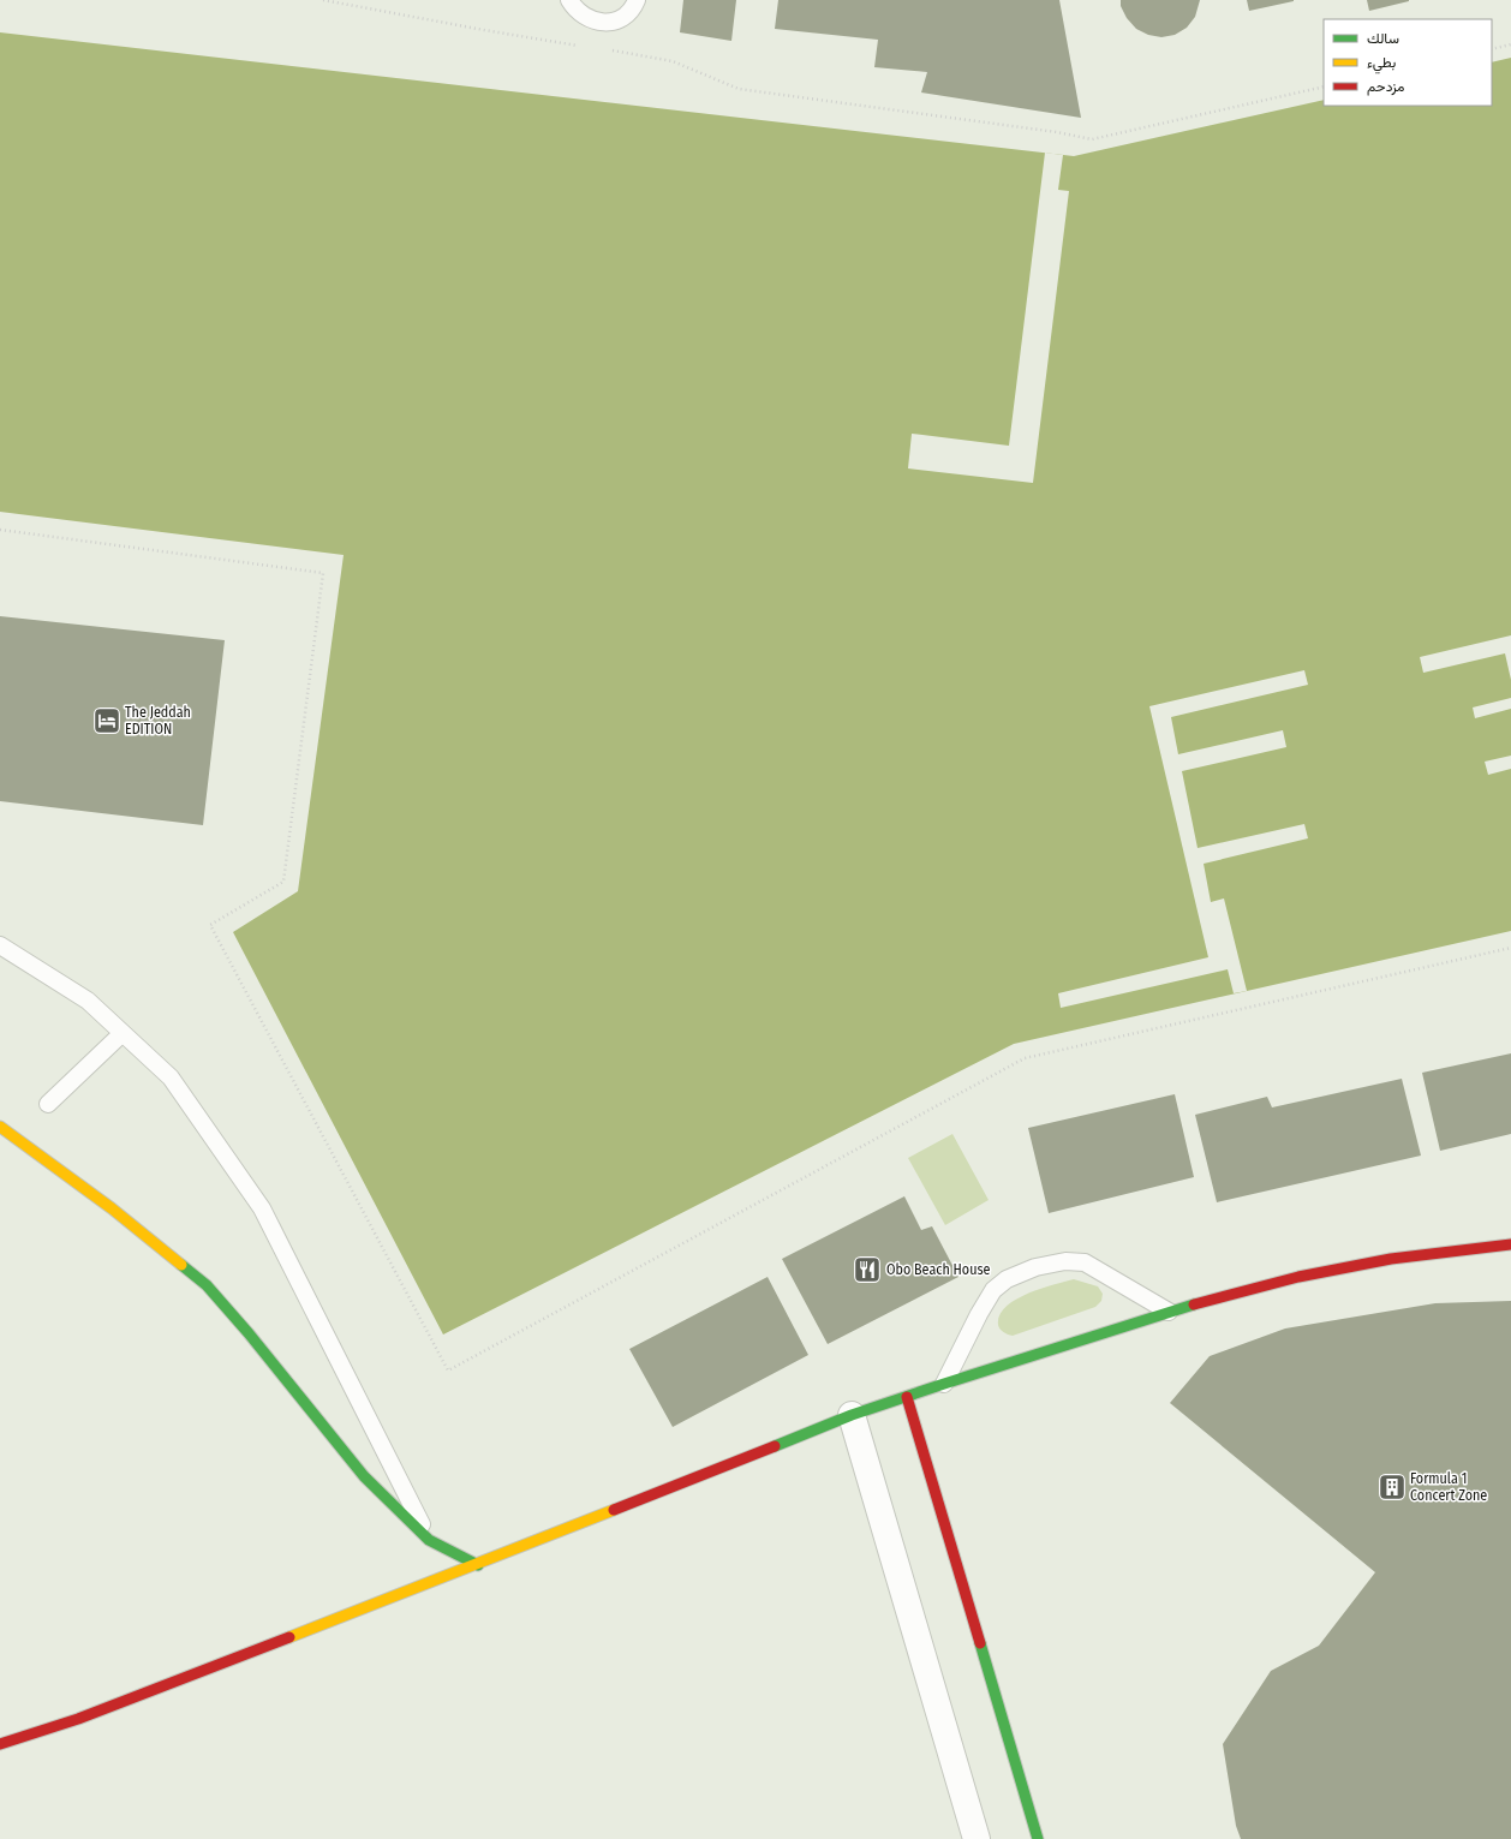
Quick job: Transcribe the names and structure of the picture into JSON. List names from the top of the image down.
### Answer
{
  "places": {
    "hotel": ["The Jeddah EDITION"],
    "restaurant": ["Obo Beach House"],
    "building": ["Formula 1 Concert Zone"]
  },
  "legend": ["سالك", "بطيء", "مزدحم"]
}
